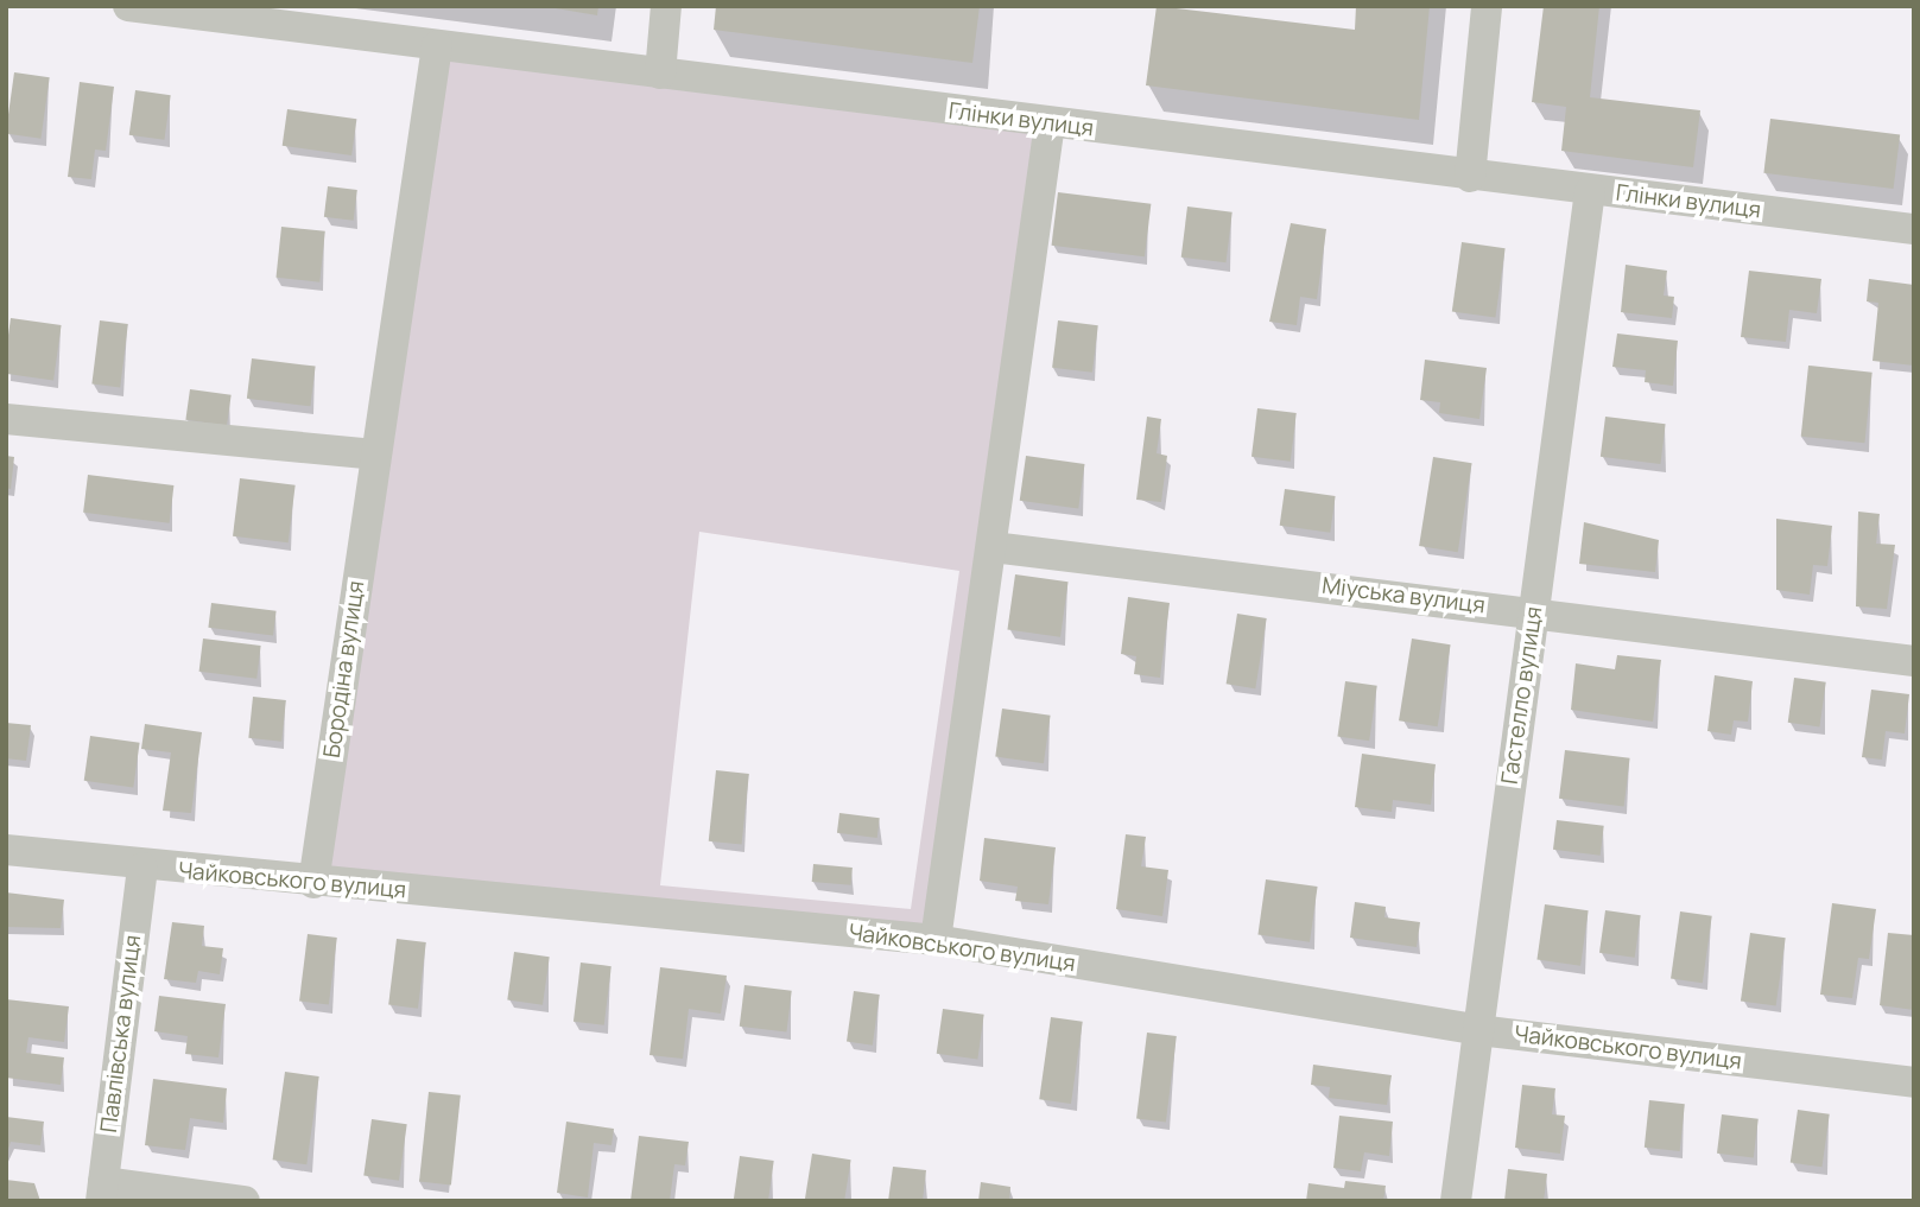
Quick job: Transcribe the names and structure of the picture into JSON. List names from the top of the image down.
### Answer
{
  "streets": {
    "street": [
      "Глінки вулиця",
      "Міуська вулиця",
      "Бородіна вулиця",
      "Гастелло вулиця",
      "Чайковського вулиця",
      "Павлівська вулиця"
    ]
  },
  "crossings": [
    ["Глінки вулиця", "Бородіна вулиця"],
    ["Глінки вулиця", "Гастелло вулиця"],
    ["Міуська вулиця", "Гастелло вулиця"],
    ["Бородіна вулиця", "Чайковського вулиця"],
    ["Гастелло вулиця", "Чайковського вулиця"],
    ["Чайковського вулиця", "Павлівська вулиця"]
  ]
}
